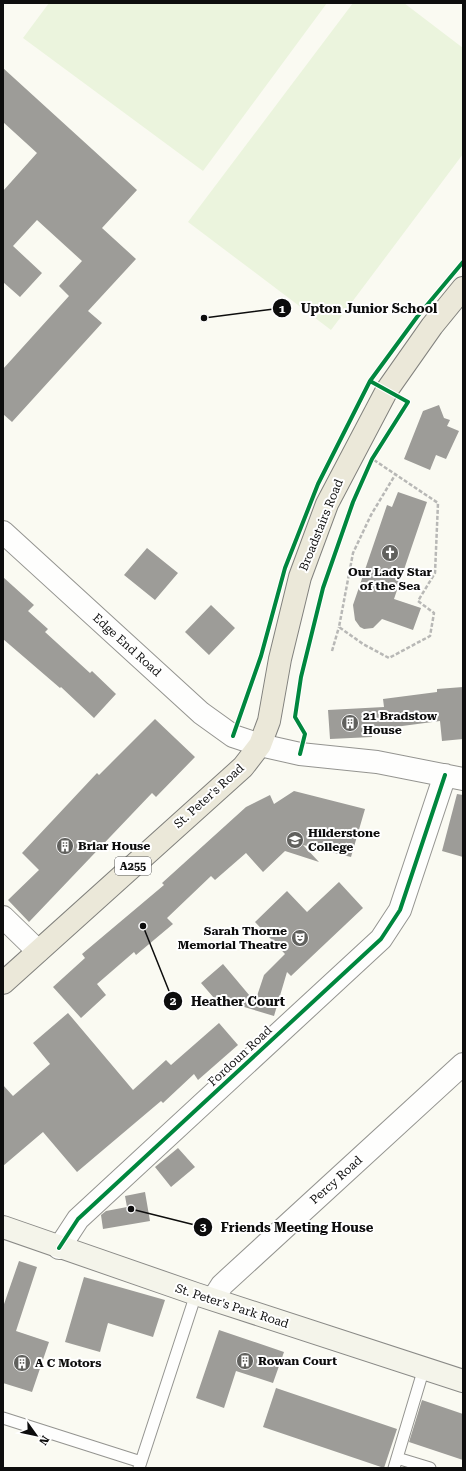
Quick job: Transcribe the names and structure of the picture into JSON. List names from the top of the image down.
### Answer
{
  "streets": {
    "main road": [
      "Broadstairs Road",
      "St. Peter's Road",
      "A255",
      "St. Peter's Park Road"
    ],
    "street": ["Edge End Road", "Fordoun Road", "Percy Road"]
  },
  "crossings": [
    ["Broadstairs Road", "Edge End Road"],
    ["Broadstairs Road", "St. Peter's Road"],
    ["Edge End Road", "St. Peter's Road"],
    ["Fordoun Road", "St. Peter's Park Road"],
    ["Percy Road", "St. Peter's Park Road"]
  ],
  "places": {
    "other": ["Upton Junior School", "Heather Court", "Friends Meeting House"],
    "church": ["Our Lady Star of the Sea"],
    "building": [
      "21 Bradstow House",
      "Briar House",
      "Rowan Court",
      "A C Motors"
    ],
    "school or university": ["Hilderstone College"],
    "theatre": ["Sarah Thorne Memorial Theatre"]
  },
  "north": "bottom right"
}
